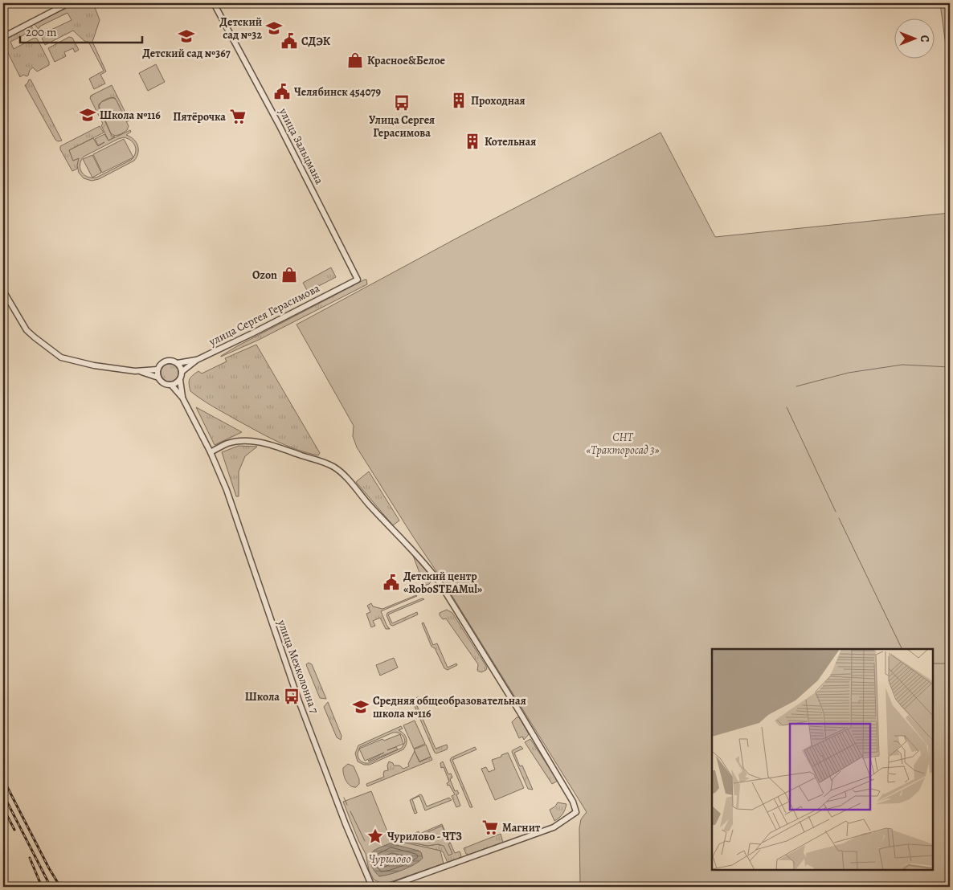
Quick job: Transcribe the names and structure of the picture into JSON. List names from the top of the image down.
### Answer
{
  "streets": {
    "street": ["улица Зальцмана", "улица Сергея Герасимова", "улица Мехколонна 7"]
  },
  "crossings": [
    ["улица Зальцмана", "улица Сергея Герасимова"]
  ],
  "water": ["Чурилово"],
  "parks": ["СНТ «Тракторосад 3»"],
  "places": {
    "school or university": [
      "Детский сад №32",
      "Детский сад №367",
      "Школа №116",
      "Средняя общеобразовательная школа №116"
    ],
    "public building": ["СДЭК", "Челябинск 454079", "Детский центр «RoboSTEAMul»"],
    "shop": ["Красное&Белое", "Ozon"],
    "building": ["Проходная", "Котельная"],
    "bus stop": ["Улица Сергея Герасимова", "Школа"],
    "supermarket": ["Пятёрочка", "Магнит"],
    "place": ["Чурилово - ЧТЗ"]
  },
  "scale_bar": "200 m",
  "north": "right"
}
